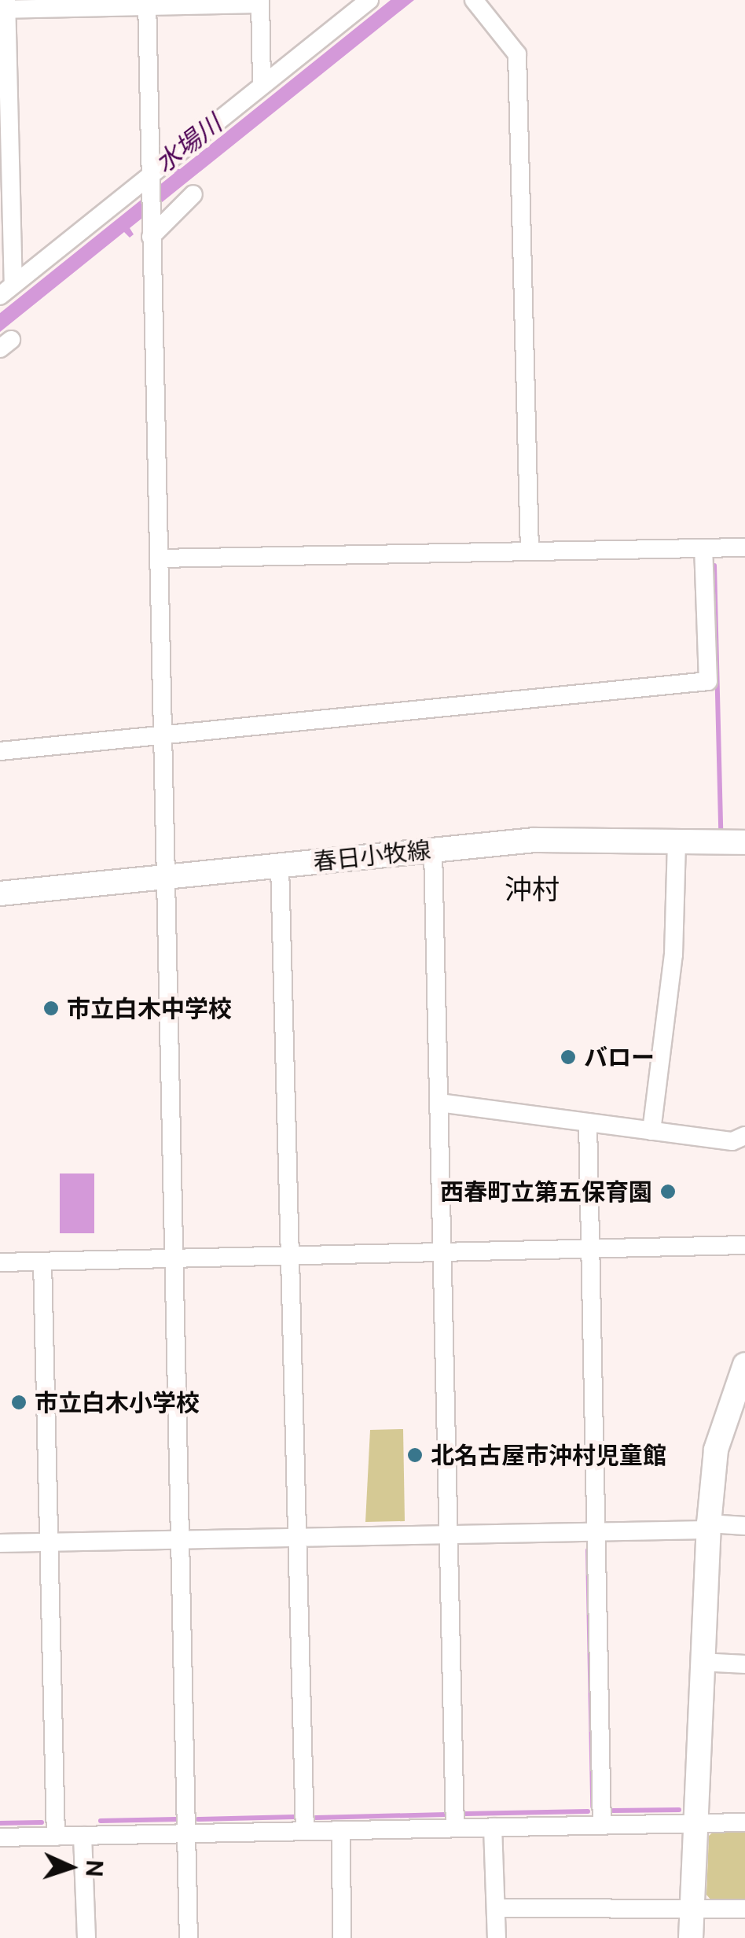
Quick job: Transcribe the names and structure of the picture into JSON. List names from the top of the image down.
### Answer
{
  "streets": {
    "main road": ["春日小牧線"]
  },
  "districts": ["沖村"],
  "water": ["水場川"],
  "places": [
    "市立白木中学校",
    "バロー",
    "西春町立第五保育園",
    "市立白木小学校",
    "北名古屋市沖村児童館"
  ],
  "north": "right"
}
